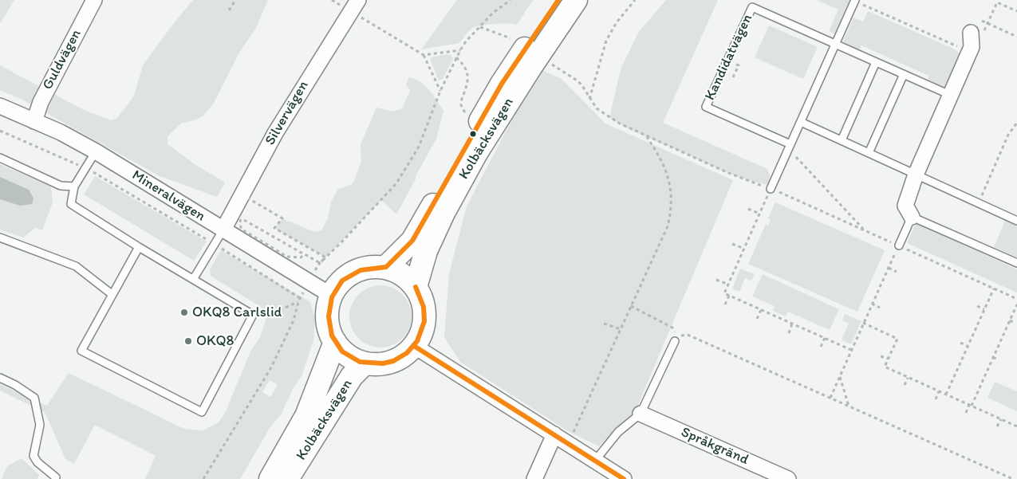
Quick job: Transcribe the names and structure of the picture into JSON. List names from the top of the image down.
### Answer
{
  "streets": {
    "highway": ["Kolbäcksvägen"],
    "street": [
      "Guldvägen",
      "Silvervägen",
      "Mineralvägen",
      "Språkgränd"
    ],
    "lane": ["Kandidatvägen"]
  },
  "crossings": [
    ["Guldvägen", "Mineralvägen"],
    ["Kolbäcksvägen", "Mineralvägen"]
  ],
  "places": ["OKQ8 Carlslid", "OKQ8"]
}
